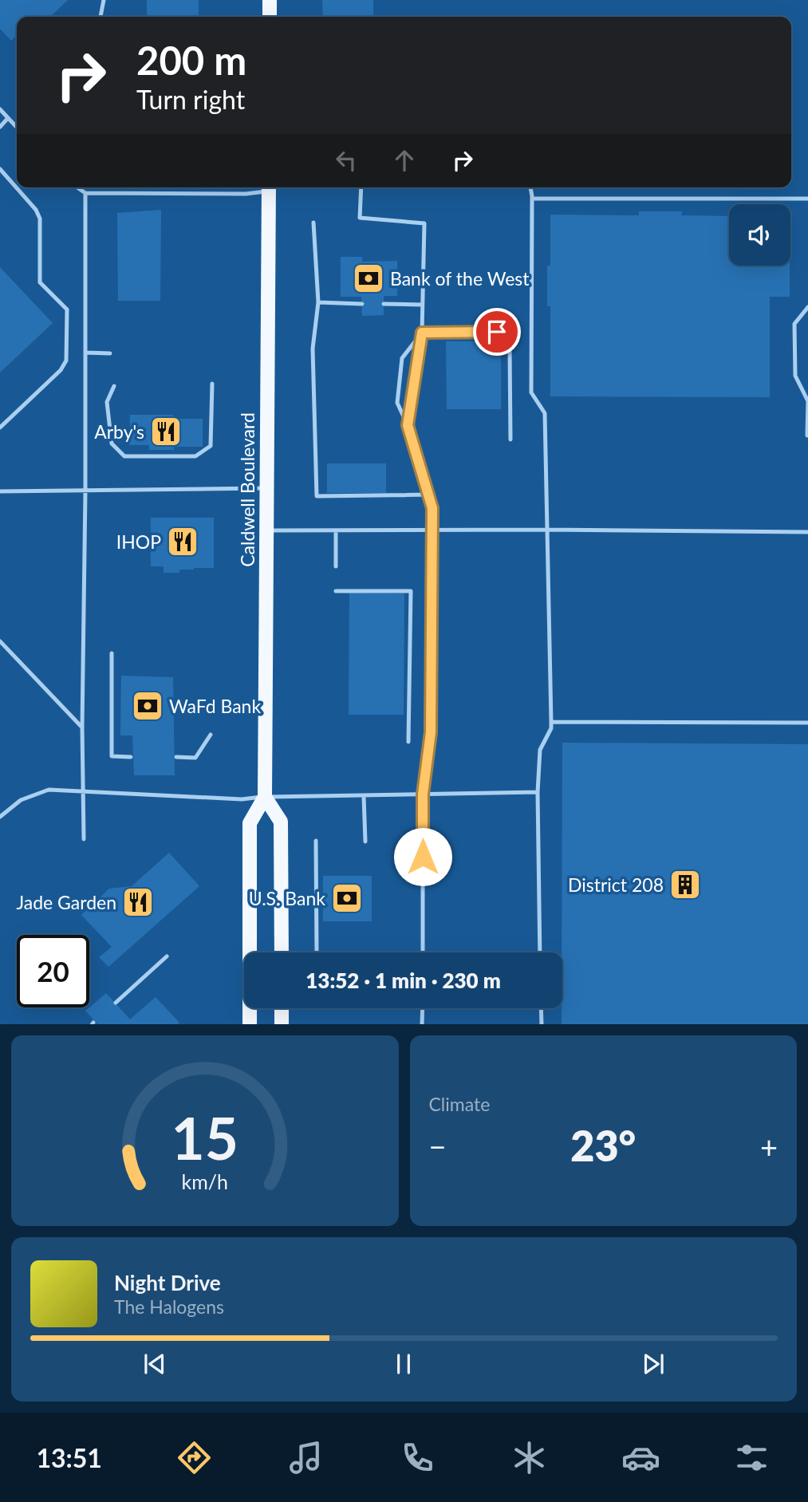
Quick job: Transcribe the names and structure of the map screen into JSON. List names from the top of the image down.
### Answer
{
  "streets": {
    "main road": ["Caldwell Boulevard"]
  },
  "places": {
    "bank": ["Bank of the West", "WaFd Bank", "U.S. Bank"],
    "restaurant": ["Arby's", "IHOP", "Jade Garden"],
    "building": ["District 208"]
  },
  "page": {
    "turn": ["200 m", "Turn right"],
    "limit": "20",
    "trip": "13:52 · 1 min · 230 m",
    "tile": "Climate",
    "heat": ["−", "23°", "+"],
    "song": ["Night Drive", "The Halogens"],
    "tabs": "13:51",
    "gauge": ["15", "km/h"]
  }
}
